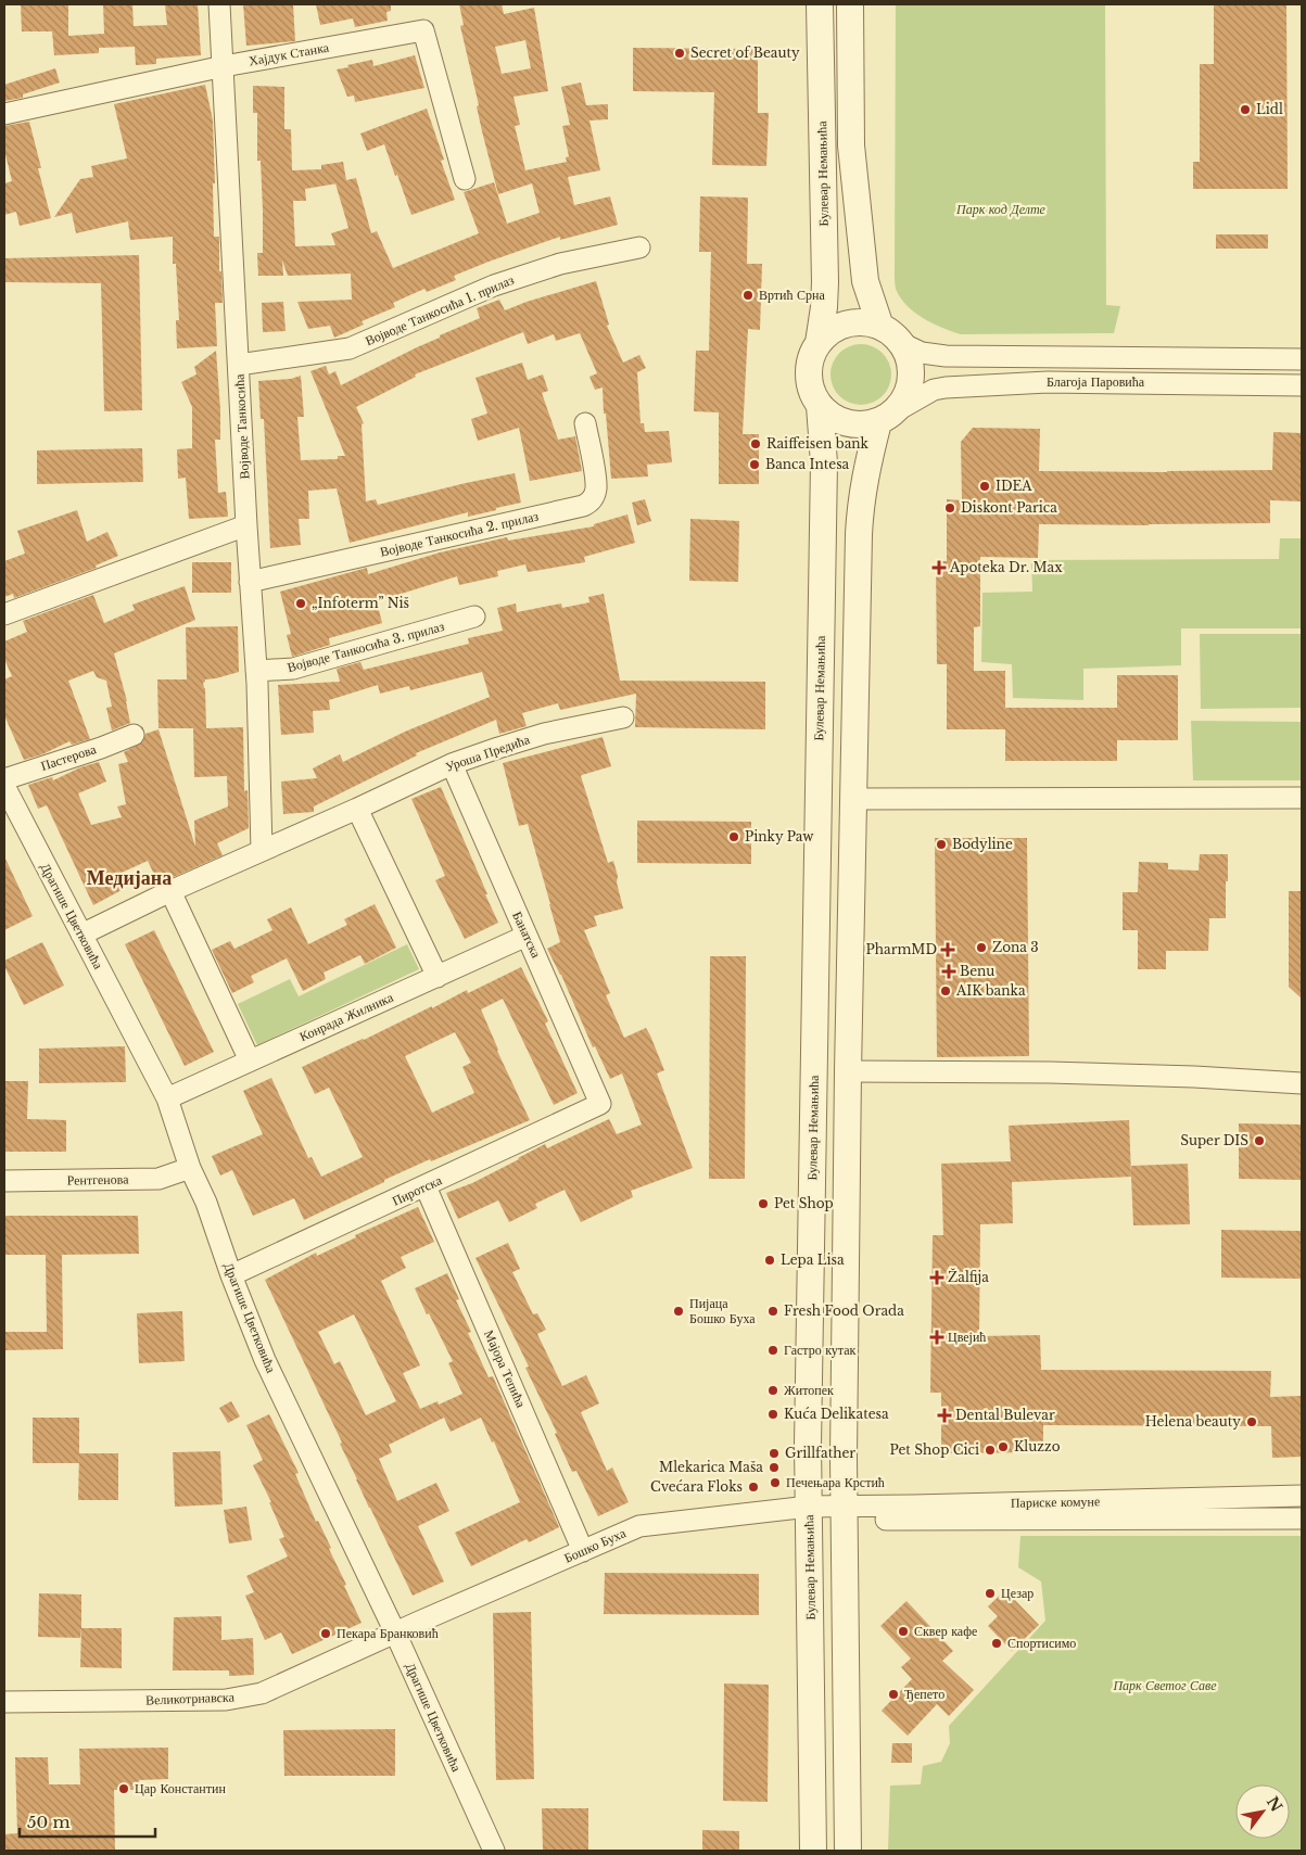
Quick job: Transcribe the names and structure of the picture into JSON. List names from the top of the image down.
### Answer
{
  "streets": {
    "street": [
      "Хајдук Станка",
      "Булевар Немањића",
      "Војводе Танкосића 1. прилаз",
      "Благоја Паровића",
      "Војводе Танкосића",
      "Војводе Танкосића 2. прилаз",
      "Војводе Танкосића 3. прилаз",
      "Уроша Предића",
      "Пастерова",
      "Драгише Цветковића",
      "Банатска",
      "Конрада Жилника",
      "Рентгенова",
      "Пиротска",
      "Мајора Тепића",
      "Париске комуне",
      "Бошко Буха",
      "Великотрнавска"
    ]
  },
  "crossings": [
    ["Хајдук Станка", "Војводе Танкосића"],
    ["Булевар Немањића", "Благоја Паровића"],
    ["Булевар Немањића", "Париске комуне"],
    ["Булевар Немањића", "Бошко Буха"],
    ["Војводе Танкосића 1. прилаз", "Војводе Танкосића"],
    ["Војводе Танкосића", "Војводе Танкосића 2. прилаз"],
    ["Војводе Танкосића", "Војводе Танкосића 3. прилаз"],
    ["Војводе Танкосића", "Уроша Предића"],
    ["Уроша Предића", "Драгише Цветковића"],
    ["Уроша Предића", "Банатска"],
    ["Драгише Цветковића", "Конрада Жилника"],
    ["Драгише Цветковића", "Рентгенова"],
    ["Драгише Цветковића", "Пиротска"],
    ["Драгише Цветковића", "Бошко Буха"],
    ["Драгише Цветковића", "Великотрнавска"],
    ["Банатска", "Конрада Жилника"],
    ["Банатска", "Пиротска"],
    ["Пиротска", "Мајора Тепића"],
    ["Мајора Тепића", "Бошко Буха"],
    ["Париске комуне", "Бошко Буха"],
    ["Бошко Буха", "Великотрнавска"]
  ],
  "districts": ["Медијана"],
  "parks": ["Парк код Делте", "Парк Светог Саве"],
  "places": {
    "other": [
      "Secret of Beauty",
      "Lidl",
      "Вртић Срна",
      "Raiffeisen bank",
      "Banca Intesa",
      "IDEA",
      "Diskont Parica",
      "„Infoterm” Niš",
      "Pinky Paw",
      "Bodyline",
      "Zona 3",
      "AIK banka",
      "Super DIS",
      "Pet Shop",
      "Lepa Lisa",
      "Пијаца Бошко Буха",
      "Fresh Food Orada",
      "Гастро кутак",
      "Житопек",
      "Kuća Delikatesa",
      "Helena beauty",
      "Kluzzo",
      "Pet Shop Cici",
      "Grillfather",
      "Mlekarica Maša",
      "Печењара Крстић",
      "Cvećara Floks",
      "Цезар",
      "Сквер кафе",
      "Пекара Бранковић",
      "Спортисимо",
      "Ђепето",
      "Цар Константин"
    ],
    "health": [
      "Apoteka Dr. Max",
      "PharmMD",
      "Benu",
      "Žalfija",
      "Цвејић",
      "Dental Bulevar"
    ]
  },
  "scale_bar": "50 m",
  "north": "top right"
}
